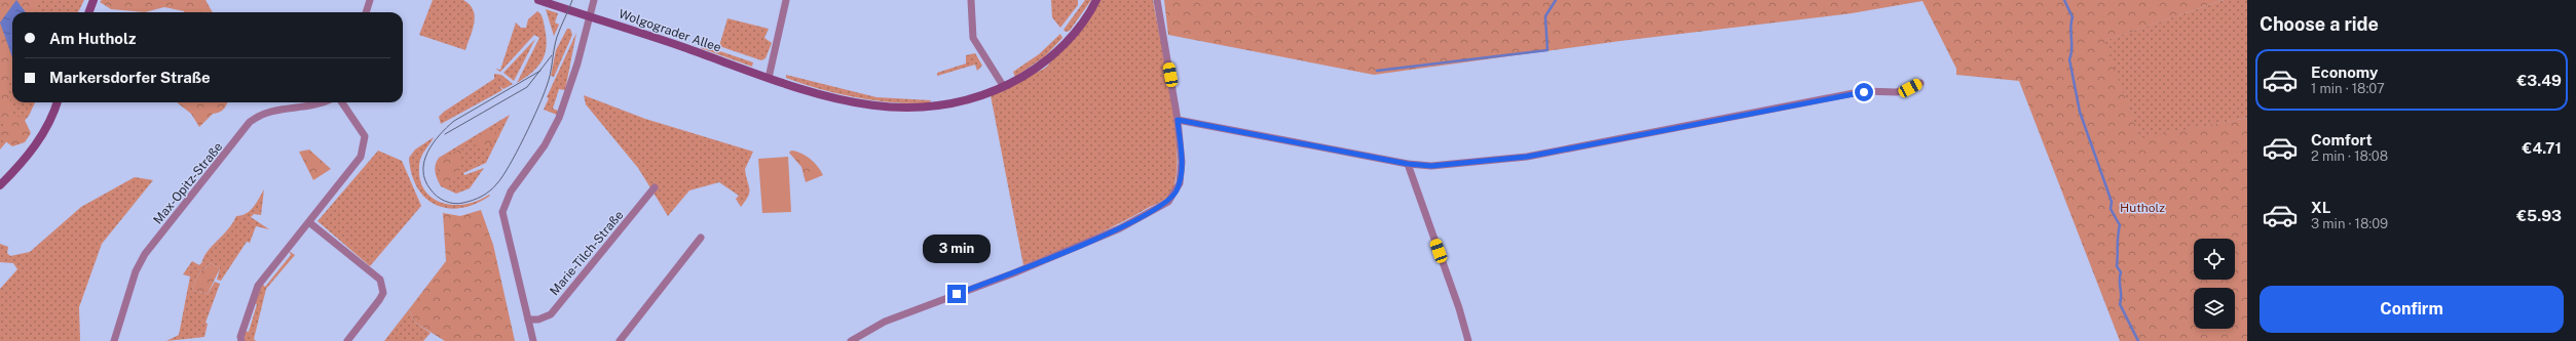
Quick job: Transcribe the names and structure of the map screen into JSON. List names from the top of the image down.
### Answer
{
  "streets": {
    "main road": ["Wolgograder Allee"],
    "street": ["Max-Opitz-Straße", "Marie-Tilch-Straße"]
  },
  "parks": ["Hutholz"],
  "page": {
    "heading": "Choose a ride",
    "banner": ["Am Hutholz", "Markersdorfer Straße"],
    "list": [
      {
        "name": "Economy",
        "note": "1 min · 18:07",
        "value": "€3.49"
      },
      {
        "name": "Comfort",
        "note": "2 min · 18:08",
        "value": "€4.71"
      },
      {
        "name": "XL",
        "note": "3 min · 18:09",
        "value": "€5.93"
      }
    ],
    "bubble": "3 min",
    "buttons": "Confirm"
  }
}
